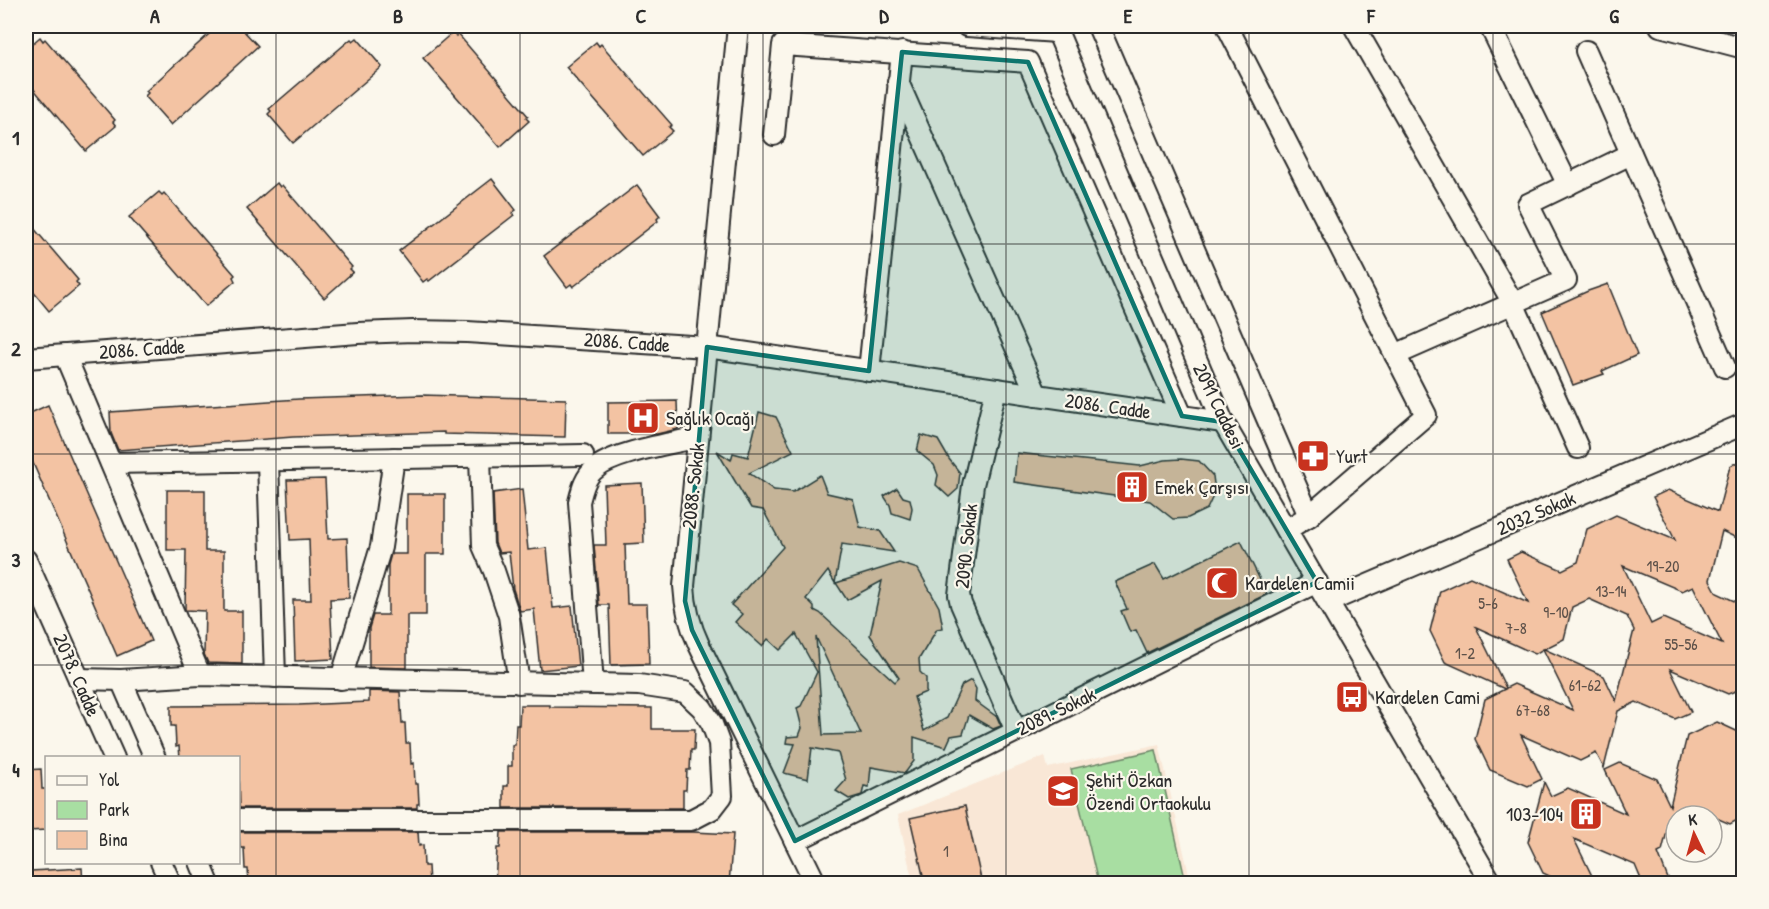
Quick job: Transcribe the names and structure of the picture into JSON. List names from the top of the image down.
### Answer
{
  "streets": {
    "street": [
      "2086. Cadde",
      "2091 Caddesi",
      "2088. Sokak",
      "2032 Sokak",
      "2090. Sokak",
      "2078. Cadde",
      "2089. Sokak"
    ]
  },
  "crossings": [
    ["2086. Cadde", "2091 Caddesi"],
    ["2086. Cadde", "2088. Sokak"],
    ["2086. Cadde", "2090. Sokak"],
    ["2091 Caddesi", "2032 Sokak"],
    ["2091 Caddesi", "2089. Sokak"],
    ["2088. Sokak", "2089. Sokak"],
    ["2090. Sokak", "2089. Sokak"]
  ],
  "places": {
    "hospital": ["Sağlık Ocağı"],
    "pharmacy": ["Yurt"],
    "building": ["Emek Çarşısı", "103-104"],
    "mosque": ["Kardelen Camii"],
    "bus stop": ["Kardelen Cami"],
    "school or university": ["Şehit Özkan Özendi Ortaokulu"]
  },
  "house_numbers": [
    "19-20",
    "13-14",
    "5-6",
    "9-10",
    "7-8",
    "55-56",
    "1-2",
    "61-62",
    "67-68",
    "1"
  ],
  "legend": ["Yol", "Park", "Bina"],
  "north": "top",
  "grid": {
    "columns": [
      "A",
      "B",
      "C",
      "D",
      "E",
      "F",
      "G"
    ],
    "rows": [
      "1",
      "2",
      "3",
      "4"
    ]
  }
}
